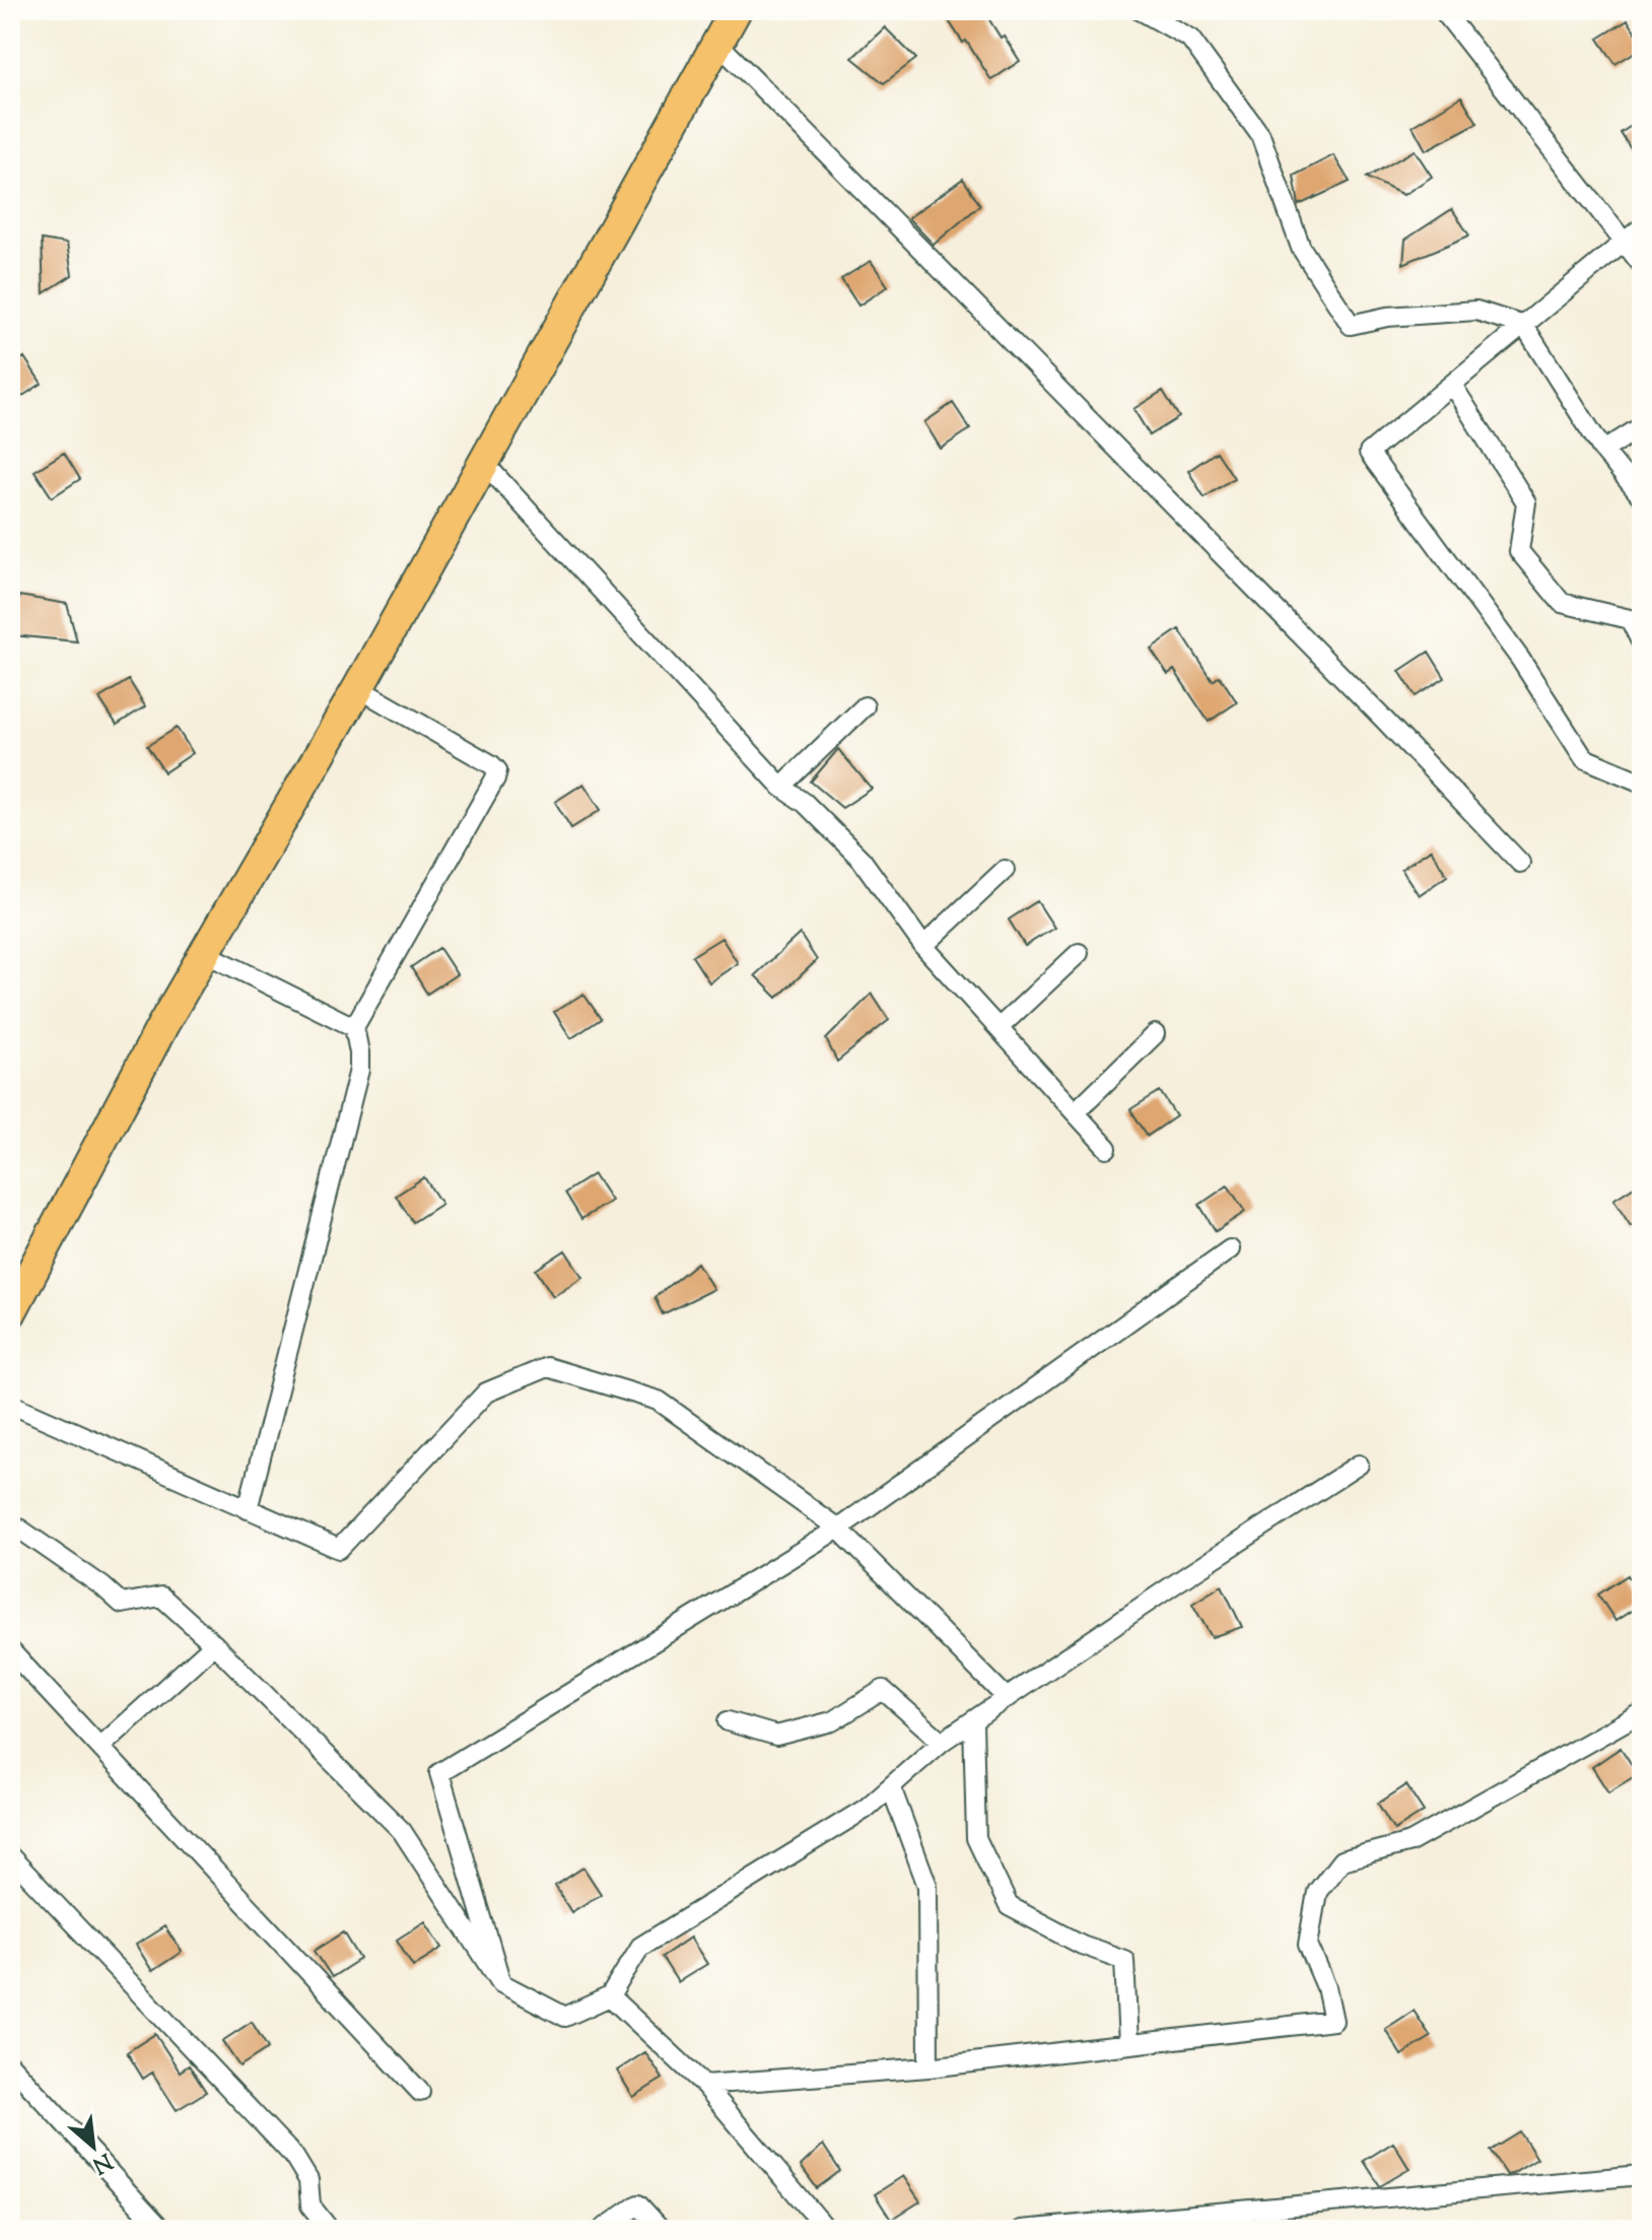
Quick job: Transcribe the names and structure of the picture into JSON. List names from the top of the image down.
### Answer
{
  "north": "bottom right"
}
